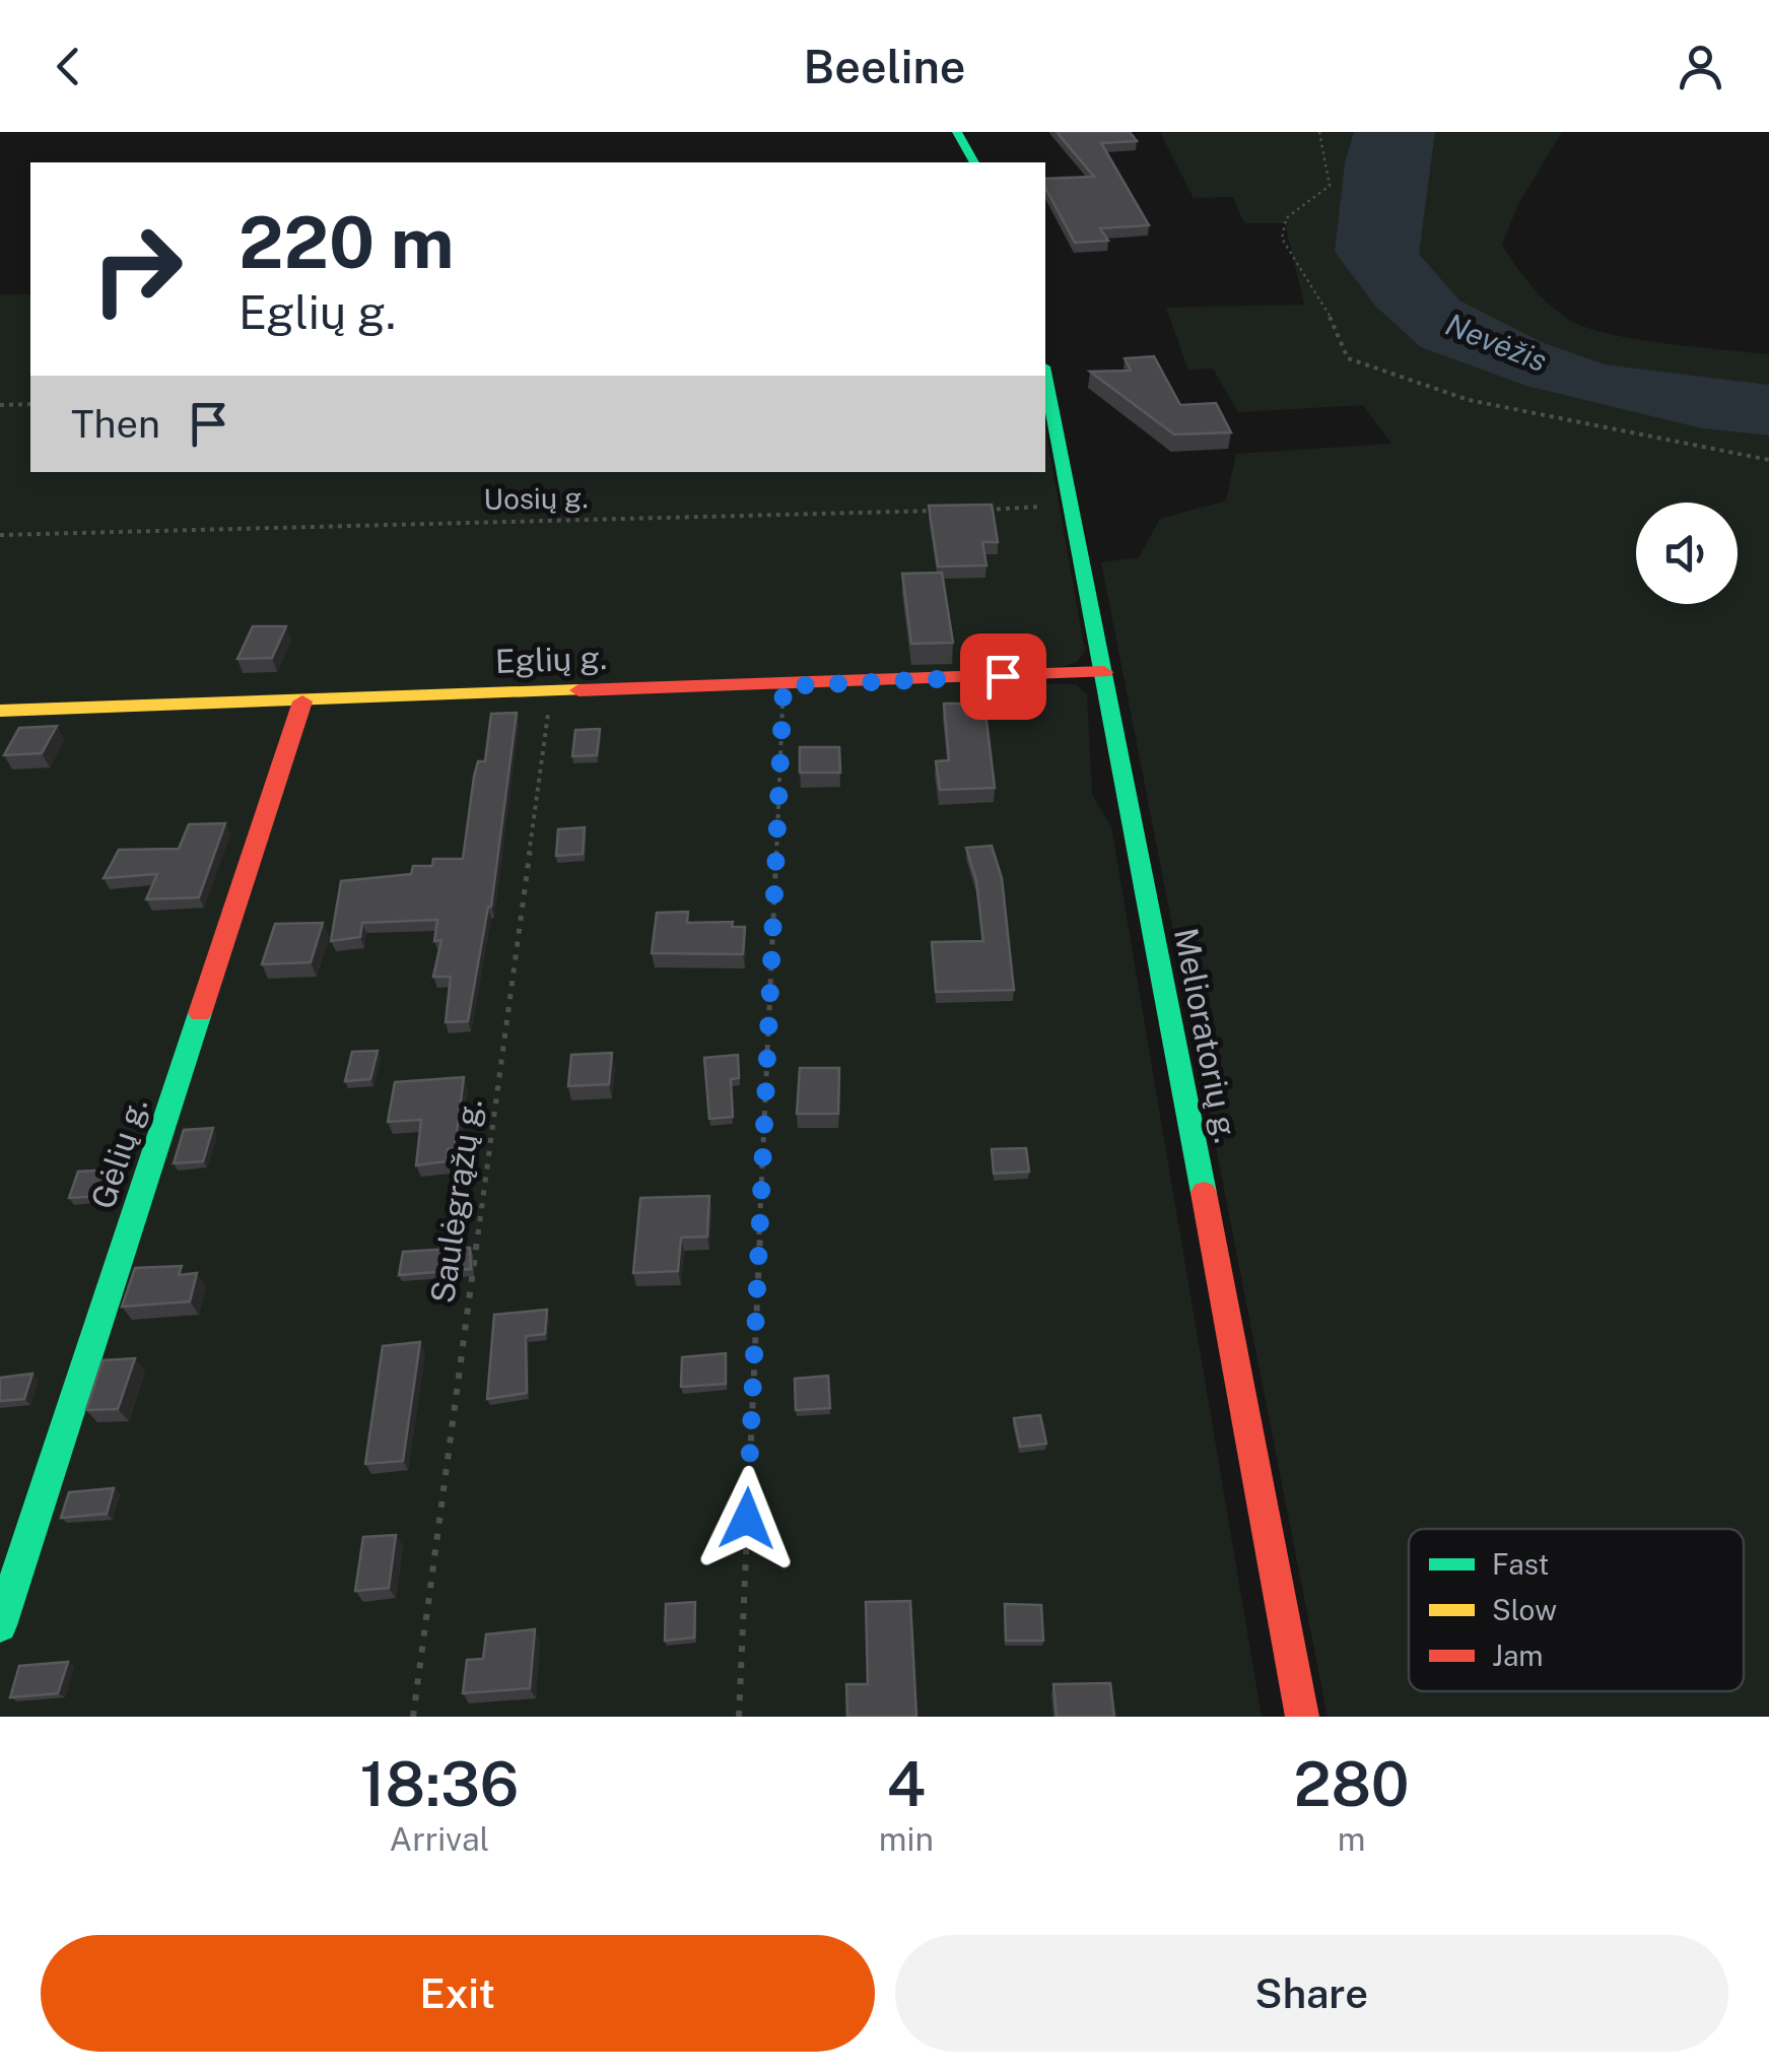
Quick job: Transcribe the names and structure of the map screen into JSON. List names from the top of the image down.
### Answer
{
  "streets": {
    "street": ["Eglių g.", "Melioratorių g.", "Gėlių g."],
    "path": ["Uosių g.", "Saulėgrąžų g."]
  },
  "crossings": [
    ["Eglių g.", "Melioratorių g."],
    ["Eglių g.", "Gėlių g."],
    ["Eglių g.", "Saulėgrąžų g."]
  ],
  "water": ["Nevėžis"],
  "legend": ["Fast", "Slow", "Jam"],
  "page": {
    "header": "Beeline",
    "turn": ["220 m", "Eglių g."],
    "then": "Then",
    "eta": [
      "18:36",
      "Arrival",
      "4",
      "min",
      "280",
      "m"
    ],
    "buttons": ["Exit", "Share"]
  }
}
